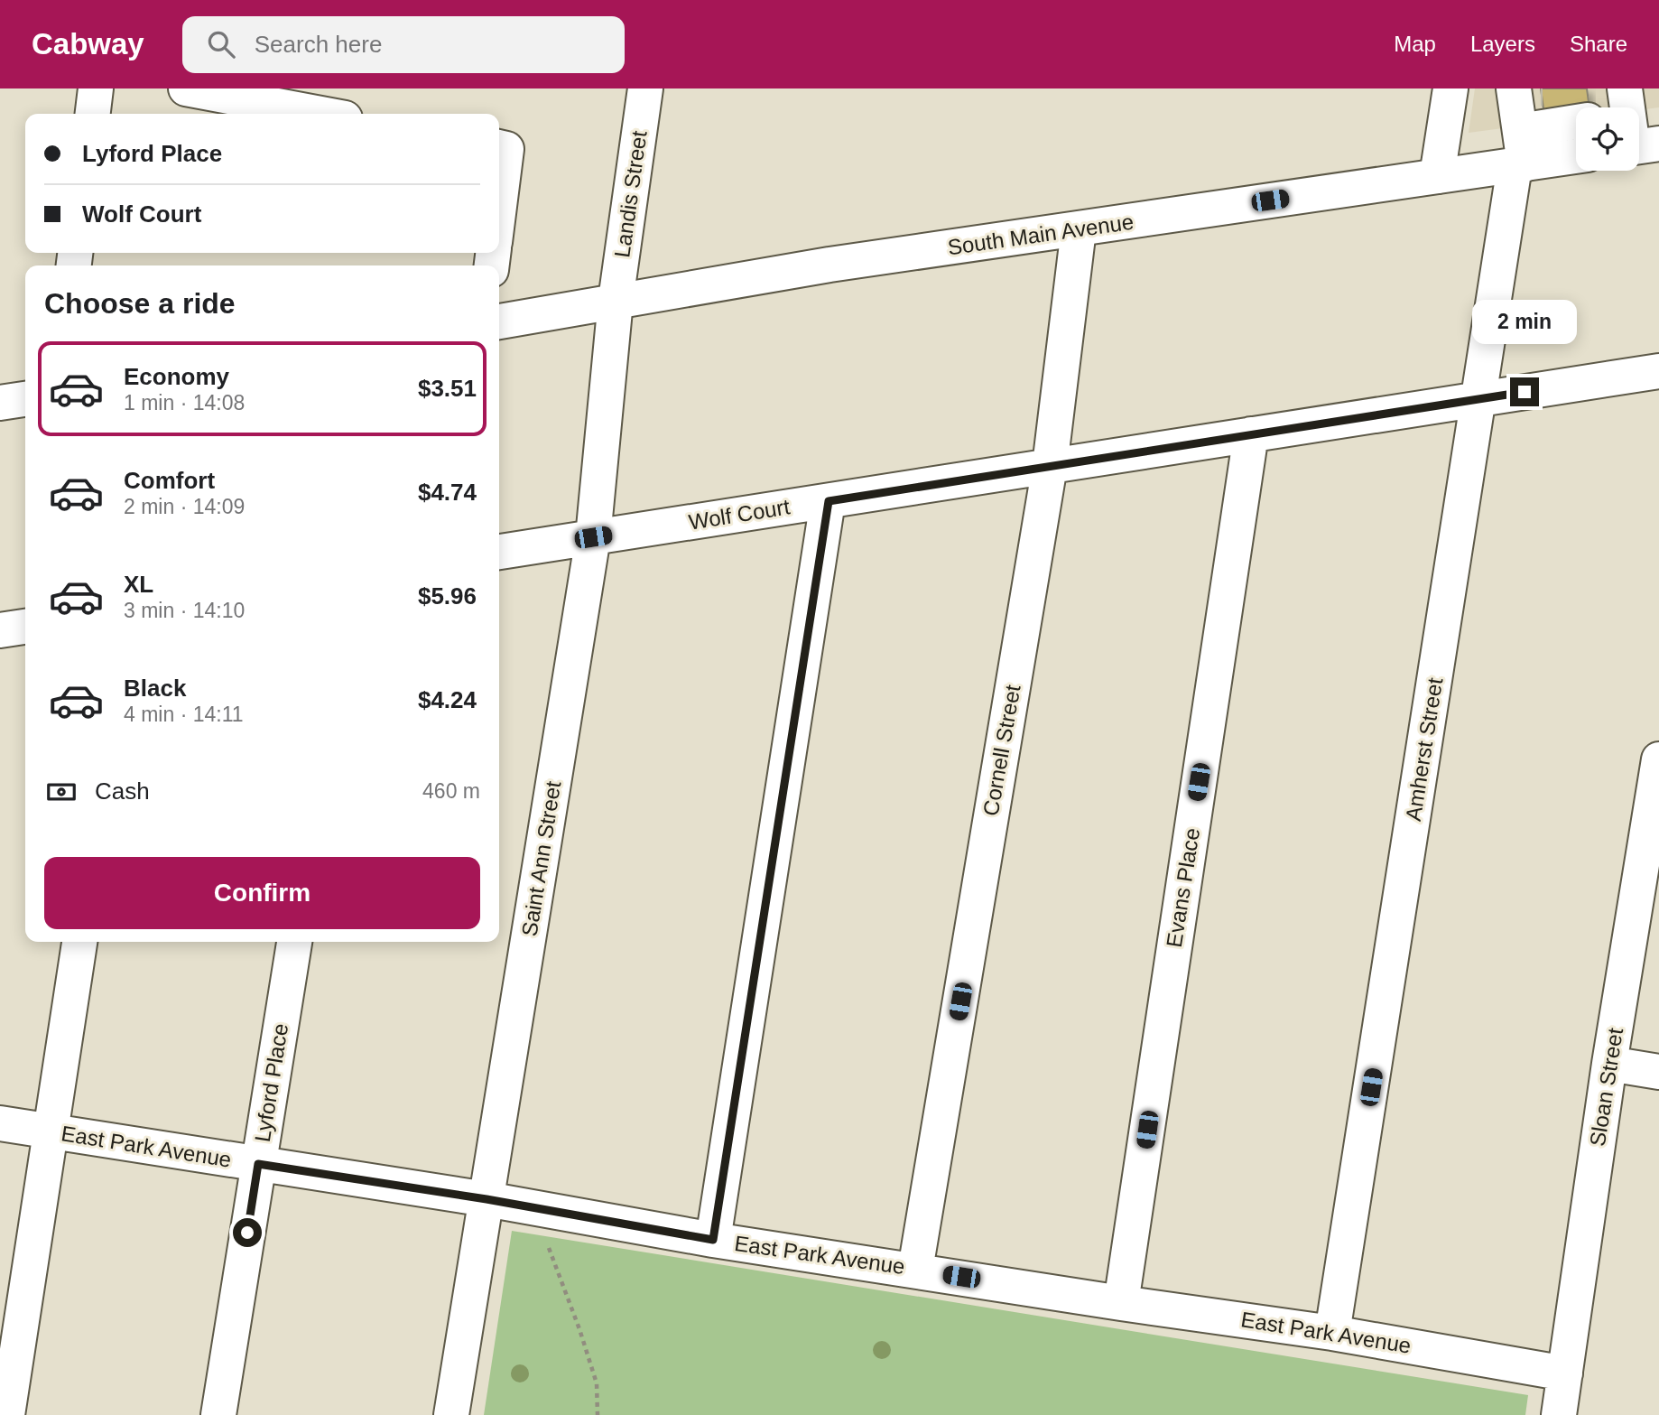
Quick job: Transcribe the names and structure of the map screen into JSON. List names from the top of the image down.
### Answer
{
  "streets": {
    "street": [
      "Landis Street",
      "South Main Avenue",
      "Wolf Court",
      "Amherst Street",
      "Cornell Street",
      "Saint Ann Street",
      "Evans Place",
      "Lyford Place",
      "Sloan Street",
      "East Park Avenue"
    ]
  },
  "crossings": [
    ["Landis Street", "South Main Avenue"],
    ["Landis Street", "Saint Ann Street"],
    ["South Main Avenue", "Amherst Street"],
    ["South Main Avenue", "Cornell Street"],
    ["South Main Avenue", "Saint Ann Street"],
    ["Wolf Court", "Amherst Street"],
    ["Wolf Court", "Cornell Street"],
    ["Wolf Court", "Saint Ann Street"],
    ["Wolf Court", "Evans Place"],
    ["Amherst Street", "East Park Avenue"],
    ["Cornell Street", "East Park Avenue"],
    ["Saint Ann Street", "East Park Avenue"],
    ["Evans Place", "East Park Avenue"],
    ["Lyford Place", "East Park Avenue"],
    ["Sloan Street", "East Park Avenue"]
  ],
  "page": {
    "header": "Cabway",
    "search": "Search here",
    "nav": ["Map", "Layers", "Share"],
    "banner": ["Lyford Place", "Wolf Court"],
    "heading": "Choose a ride",
    "bubble": "2 min",
    "list": [
      {
        "name": "Economy",
        "note": "1 min · 14:08",
        "value": "$3.51"
      },
      {
        "name": "Comfort",
        "note": "2 min · 14:09",
        "value": "$4.74"
      },
      {
        "name": "XL",
        "note": "3 min · 14:10",
        "value": "$5.96"
      },
      {
        "name": "Black",
        "note": "4 min · 14:11",
        "value": "$4.24"
      }
    ],
    "pay": ["Cash", "460 m"],
    "buttons": "Confirm"
  }
}
